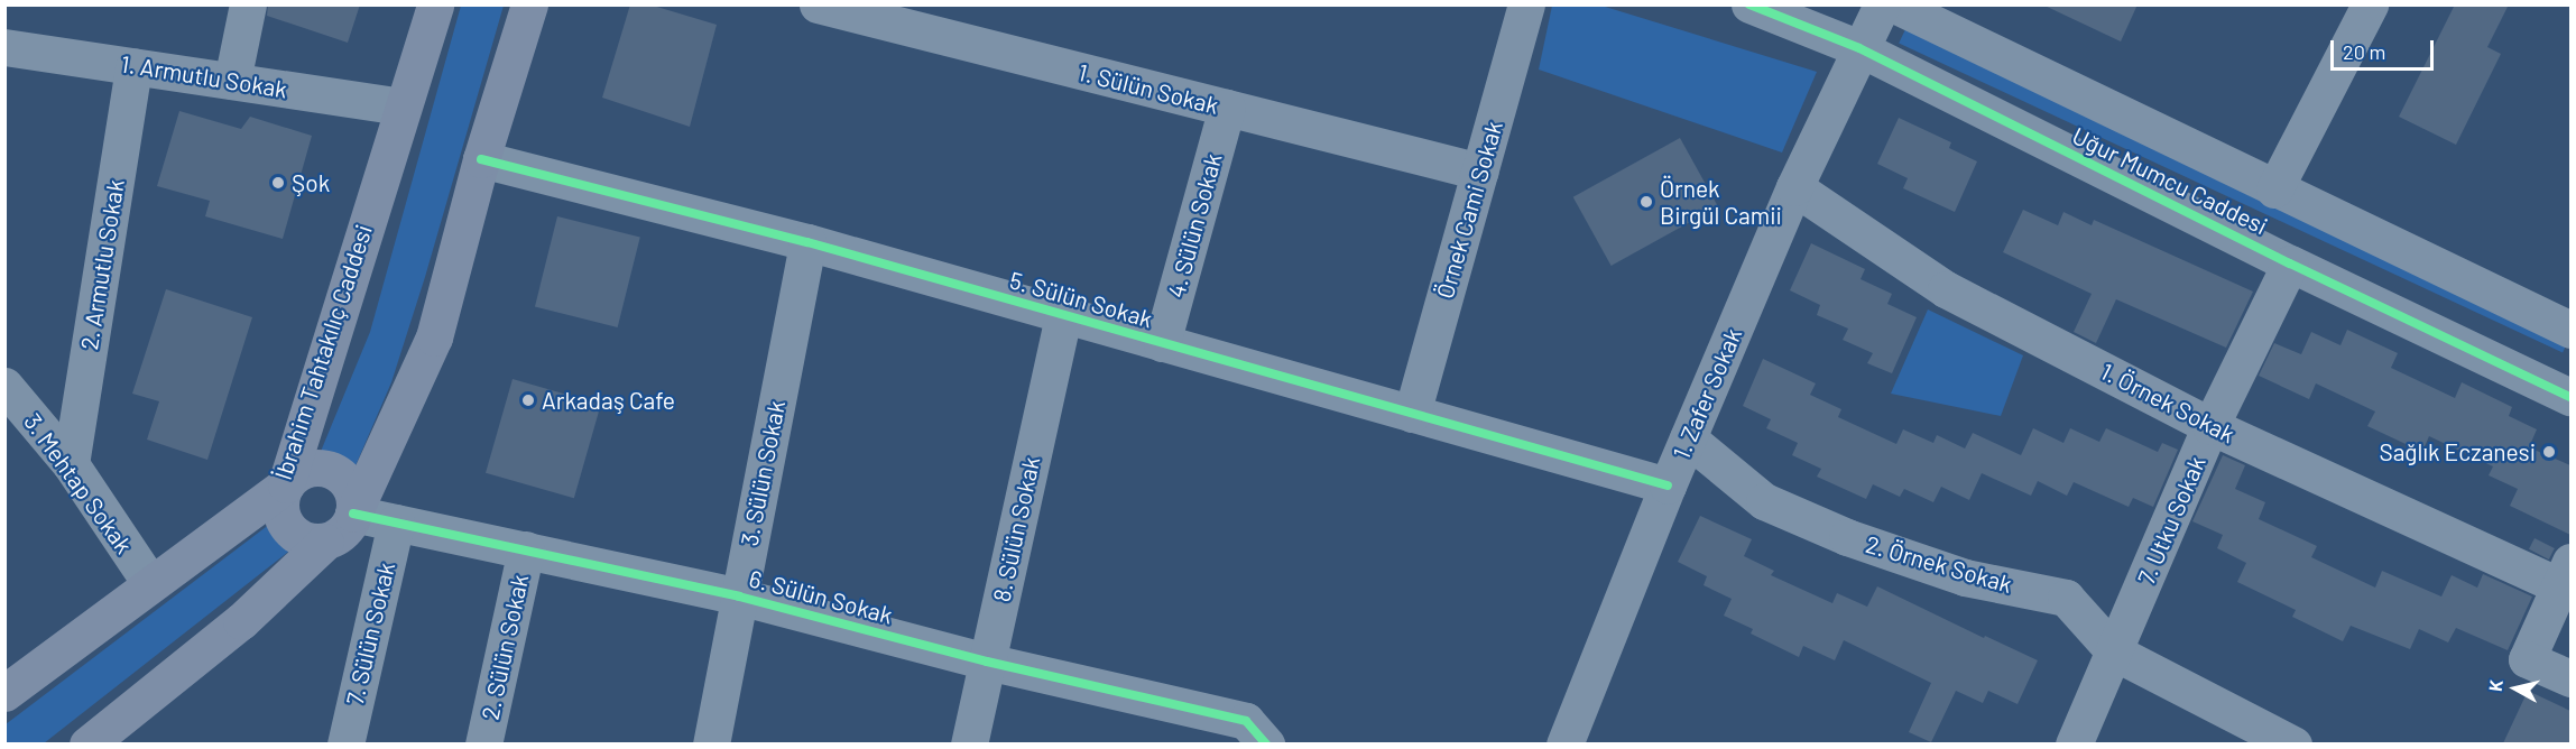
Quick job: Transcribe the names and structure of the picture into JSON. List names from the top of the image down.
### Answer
{
  "streets": {
    "main road": ["İbrahim Tahtakılıç Caddesi"],
    "street": [
      "1. Armutlu Sokak",
      "1. Sülün Sokak",
      "Uğur Mumcu Caddesi",
      "Örnek Cami Sokak",
      "4. Sülün Sokak",
      "2. Armutlu Sokak",
      "5. Sülün Sokak",
      "1. Zafer Sokak",
      "1. Örnek Sokak",
      "3. Sülün Sokak",
      "3. Mehtap Sokak",
      "7. Utku Sokak",
      "8. Sülün Sokak",
      "2. Örnek Sokak",
      "6. Sülün Sokak",
      "7. Sülün Sokak",
      "2. Sülün Sokak"
    ]
  },
  "crossings": [
    ["1. Armutlu Sokak", "2. Armutlu Sokak"],
    ["1. Armutlu Sokak", "İbrahim Tahtakılıç Caddesi"],
    ["1. Sülün Sokak", "Örnek Cami Sokak"],
    ["1. Sülün Sokak", "4. Sülün Sokak"],
    ["Uğur Mumcu Caddesi", "1. Zafer Sokak"],
    ["Uğur Mumcu Caddesi", "7. Utku Sokak"],
    ["Örnek Cami Sokak", "5. Sülün Sokak"],
    ["4. Sülün Sokak", "5. Sülün Sokak"],
    ["2. Armutlu Sokak", "3. Mehtap Sokak"],
    ["5. Sülün Sokak", "1. Zafer Sokak"],
    ["5. Sülün Sokak", "3. Sülün Sokak"],
    ["5. Sülün Sokak", "8. Sülün Sokak"],
    ["İbrahim Tahtakılıç Caddesi", "3. Mehtap Sokak"],
    ["İbrahim Tahtakılıç Caddesi", "6. Sülün Sokak"],
    ["1. Zafer Sokak", "1. Örnek Sokak"],
    ["1. Zafer Sokak", "2. Örnek Sokak"],
    ["1. Örnek Sokak", "7. Utku Sokak"],
    ["3. Sülün Sokak", "6. Sülün Sokak"],
    ["7. Utku Sokak", "2. Örnek Sokak"],
    ["8. Sülün Sokak", "6. Sülün Sokak"],
    ["6. Sülün Sokak", "7. Sülün Sokak"],
    ["6. Sülün Sokak", "2. Sülün Sokak"]
  ],
  "places": [
    "Şok",
    "Örnek Birgül Camii",
    "Arkadaş Cafe",
    "Sağlık Eczanesi"
  ],
  "scale_bar": "20 m",
  "north": "left"
}
